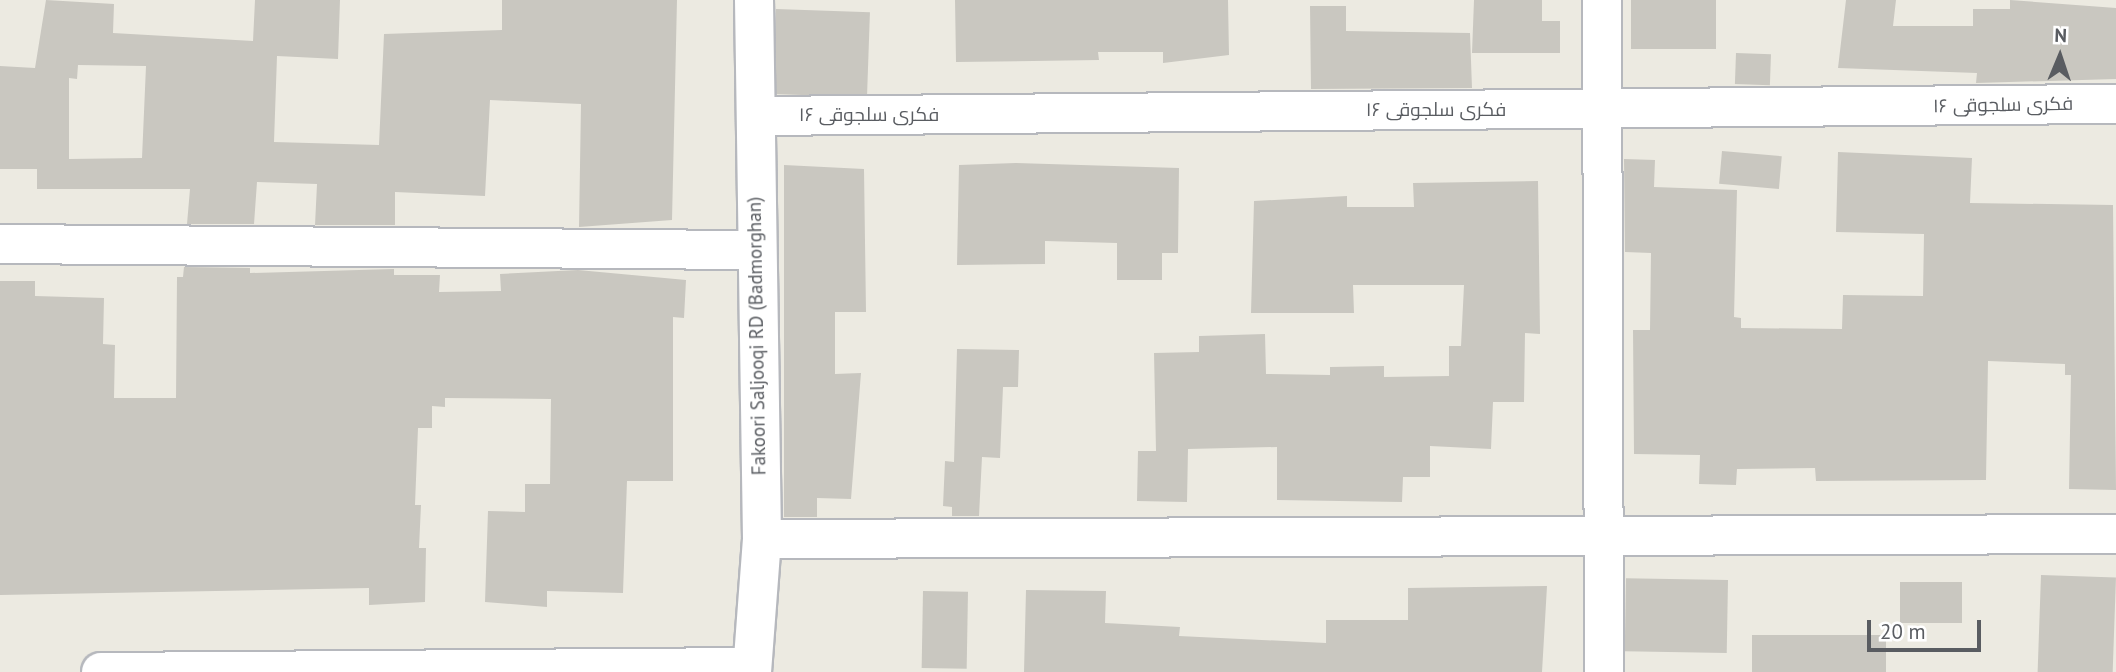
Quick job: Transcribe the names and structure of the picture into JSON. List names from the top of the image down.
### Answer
{
  "streets": {
    "street": ["فکری سلجوقی ۱۶", "Fakoori Saljooqi RD (Badmorghan)"]
  },
  "crossings": [
    ["فکری سلجوقی ۱۶", "Fakoori Saljooqi RD (Badmorghan)"]
  ],
  "scale_bar": "20 m",
  "north": "top"
}
